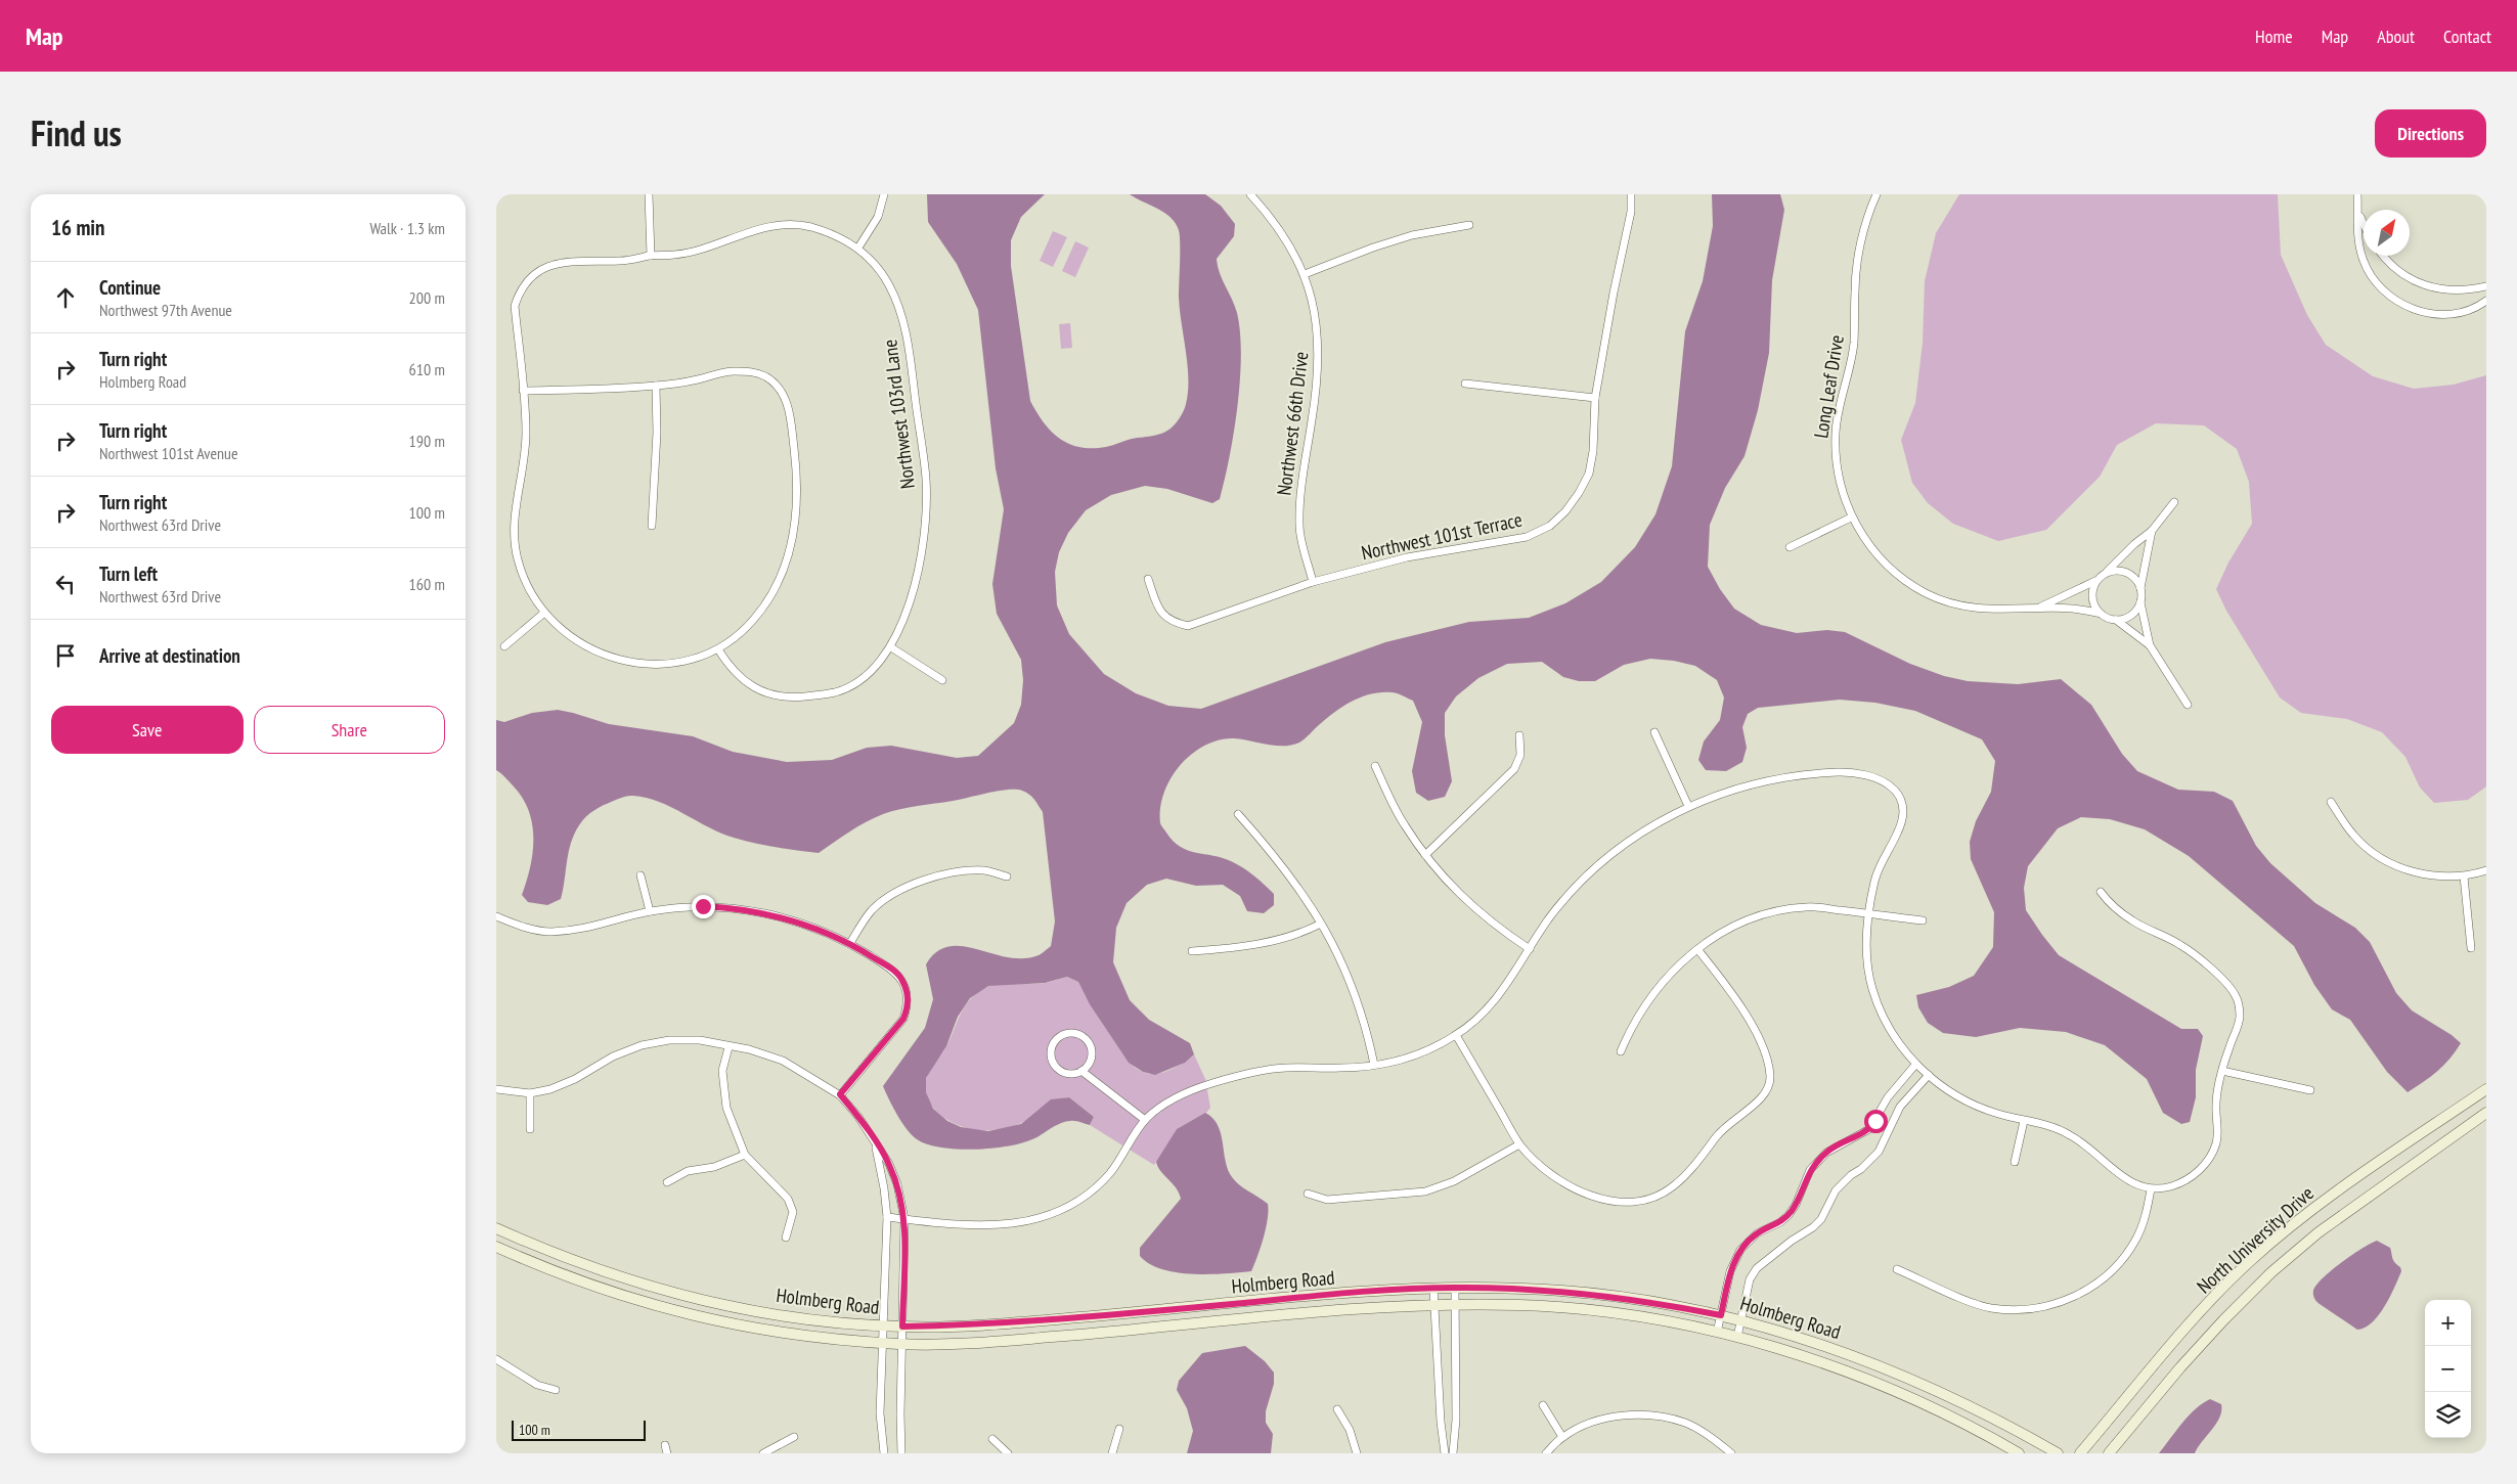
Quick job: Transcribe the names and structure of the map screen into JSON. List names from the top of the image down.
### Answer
{
  "streets": {
    "street": [
      "Long Leaf Drive",
      "Northwest 103rd Lane",
      "Northwest 66th Drive",
      "Northwest 101st Terrace",
      "North University Drive",
      "Holmberg Road"
    ]
  },
  "crossings": [
    ["Northwest 66th Drive", "Northwest 101st Terrace"]
  ],
  "scale_bar": "100 m",
  "north": "top right",
  "page": {
    "header": "Map",
    "nav": [
      "Home",
      "Map",
      "About",
      "Contact"
    ],
    "title": "Find us",
    "buttons": [
      "Directions",
      ["Save", "Share"]
    ],
    "heading": ["16 min", "Walk · 1.3 km"],
    "list": [
      ["Continue", "Northwest 97th Avenue", "200 m"],
      ["Turn right", "Holmberg Road", "610 m"],
      ["Turn right", "Northwest 101st Avenue", "190 m"],
      ["Turn right", "Northwest 63rd Drive", "100 m"],
      ["Turn left", "Northwest 63rd Drive", "160 m"],
      "Arrive at destination"
    ],
    "map_buttons": ["+", "−"],
    "scale": "100 m"
  }
}
